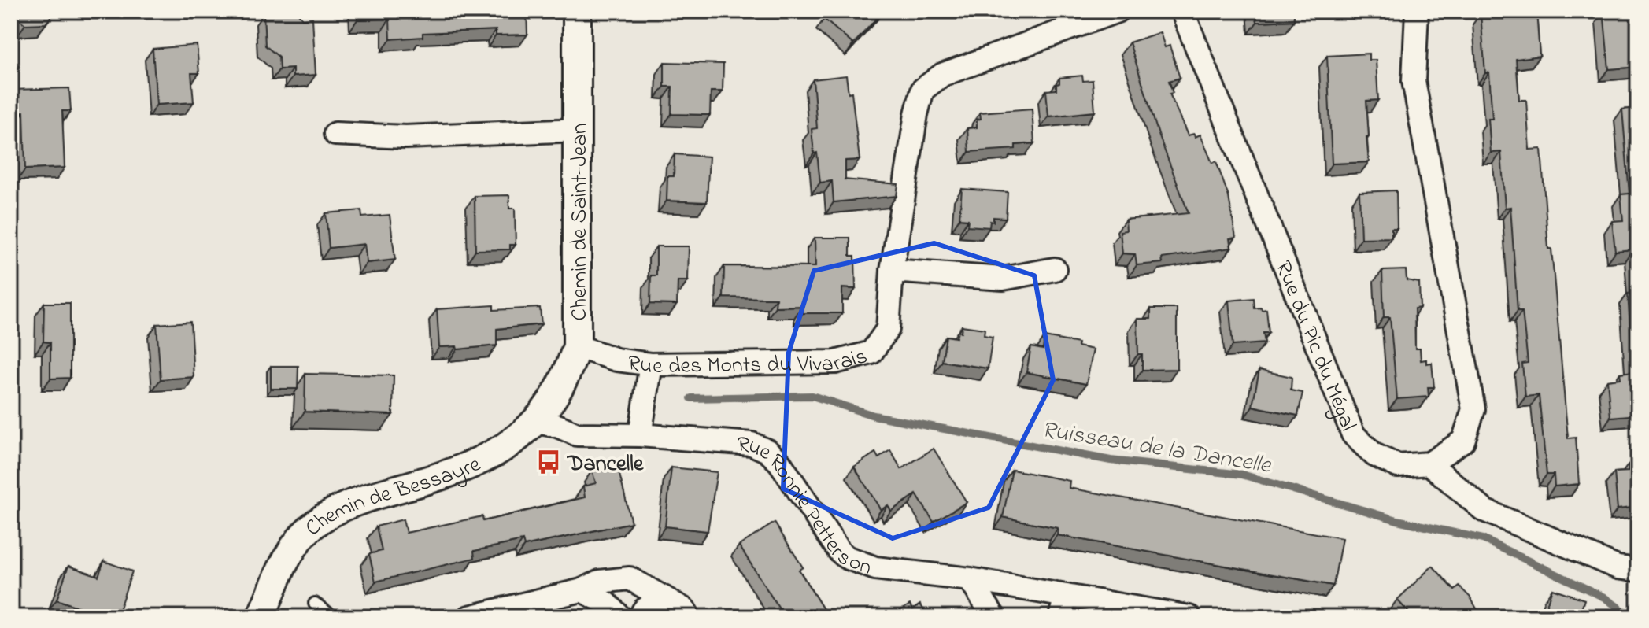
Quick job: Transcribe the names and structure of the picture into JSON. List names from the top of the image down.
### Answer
{
  "streets": {
    "street": [
      "Chemin de Saint-Jean",
      "Rue du Pic du Mégal",
      "Rue des Monts du Vivarais",
      "Chemin de Bessayre",
      "Rue Ronnie Petterson"
    ]
  },
  "crossings": [
    ["Chemin de Saint-Jean", "Rue des Monts du Vivarais"],
    ["Chemin de Saint-Jean", "Chemin de Bessayre"],
    ["Chemin de Saint-Jean", "Rue Ronnie Petterson"],
    ["Chemin de Bessayre", "Rue Ronnie Petterson"]
  ],
  "water": ["Ruisseau de la Dancelle"],
  "places": {
    "bus stop": ["Dancelle"]
  }
}
